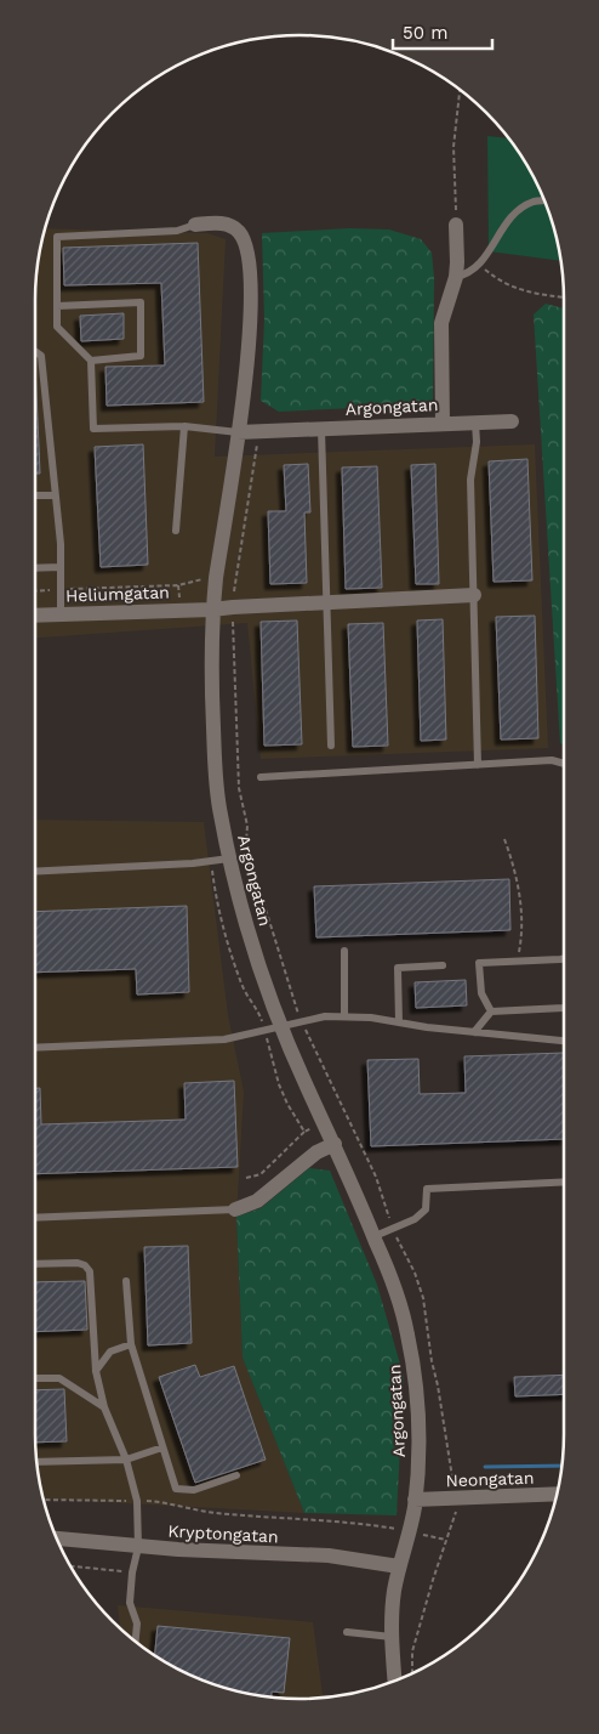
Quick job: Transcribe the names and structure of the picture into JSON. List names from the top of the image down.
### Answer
{
  "streets": {
    "street": [
      "Argongatan",
      "Heliumgatan",
      "Neongatan",
      "Kryptongatan"
    ]
  },
  "crossings": [
    ["Argongatan", "Heliumgatan"],
    ["Argongatan", "Neongatan"],
    ["Argongatan", "Kryptongatan"]
  ],
  "scale_bar": "50 m"
}
